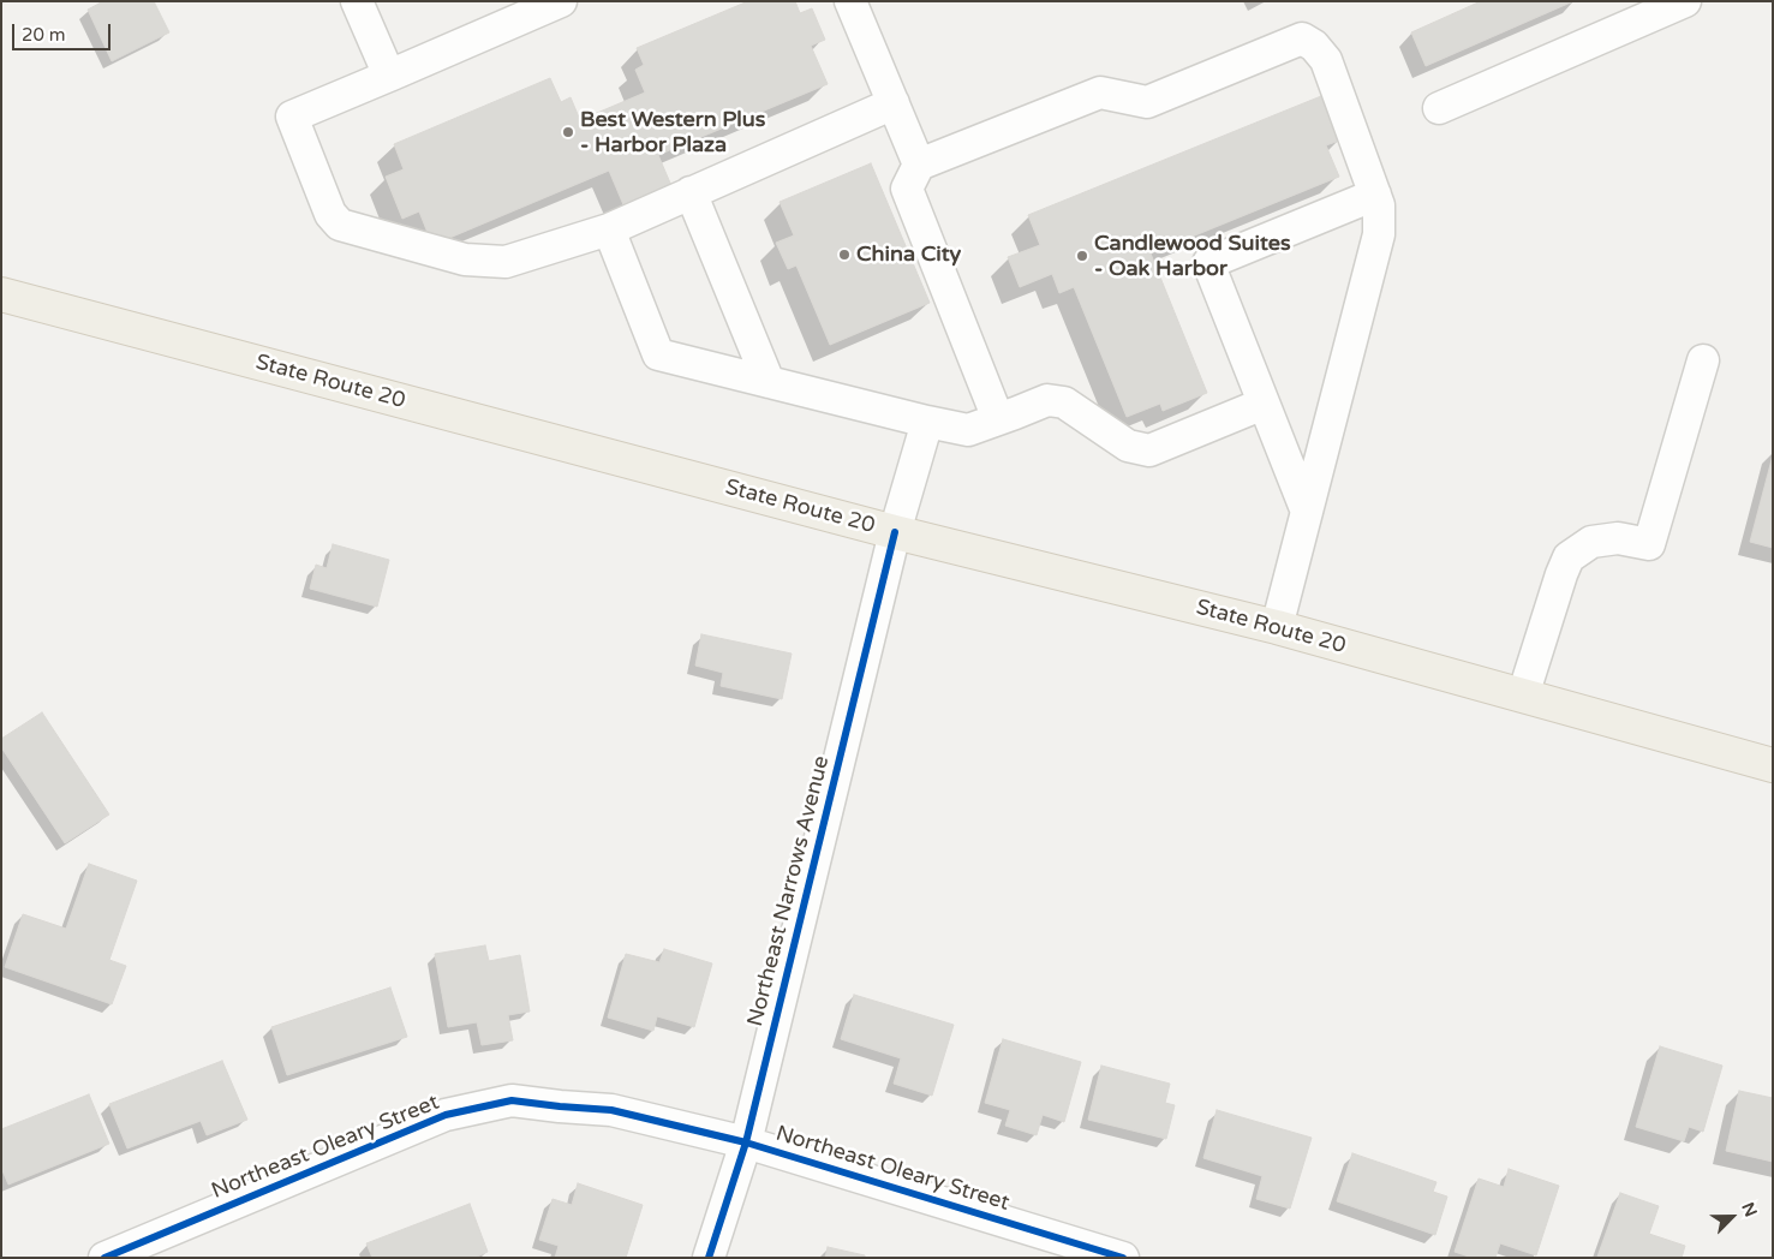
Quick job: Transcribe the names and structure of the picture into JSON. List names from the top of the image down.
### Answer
{
  "streets": {
    "main road": ["State Route 20"],
    "street": ["Northeast Narrows Avenue", "Northeast Oleary Street"]
  },
  "crossings": [
    ["State Route 20", "Northeast Narrows Avenue"],
    ["Northeast Narrows Avenue", "Northeast Oleary Street"]
  ],
  "places": ["Best Western Plus - Harbor Plaza", "China City", "Candlewood Suites - Oak Harbor"],
  "scale_bar": "20 m",
  "north": "top right"
}
